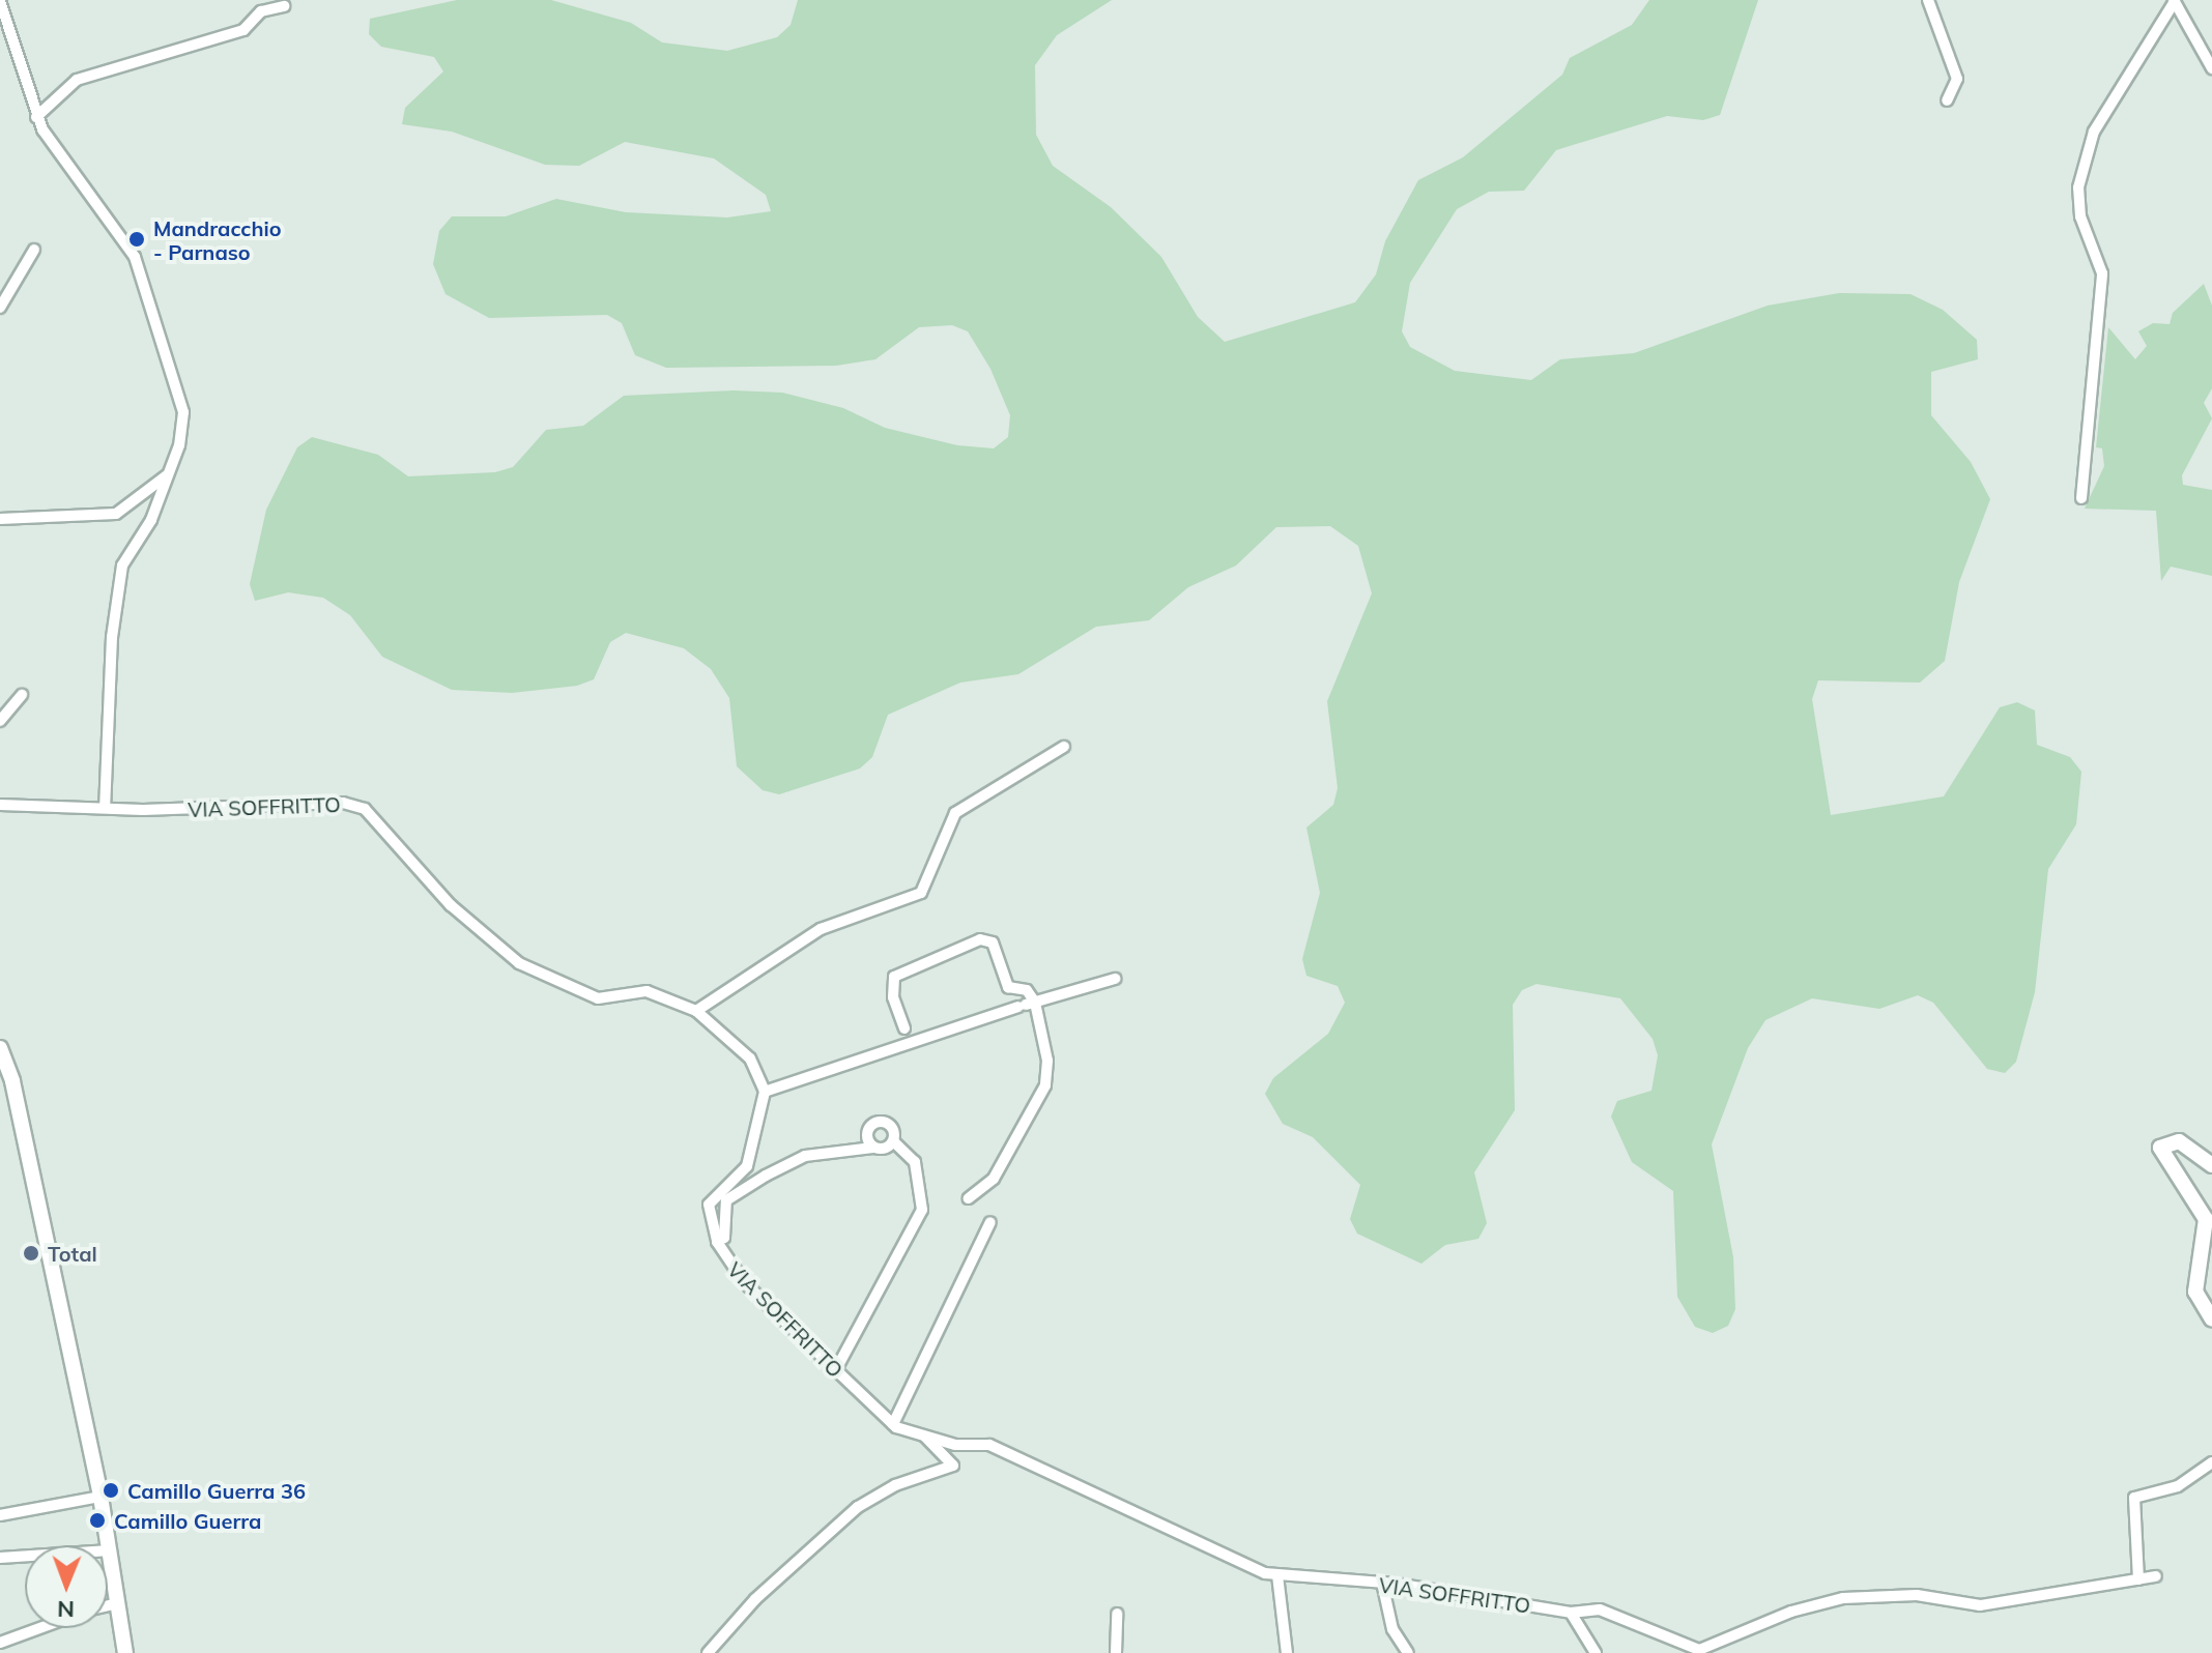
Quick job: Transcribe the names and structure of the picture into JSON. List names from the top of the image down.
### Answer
{
  "streets": {
    "street": ["VIA SOFFRITTO"]
  },
  "places": [
    "Mandracchio - Parnaso",
    "Total",
    "Camillo Guerra 36",
    "Camillo Guerra"
  ],
  "north": "bottom"
}
